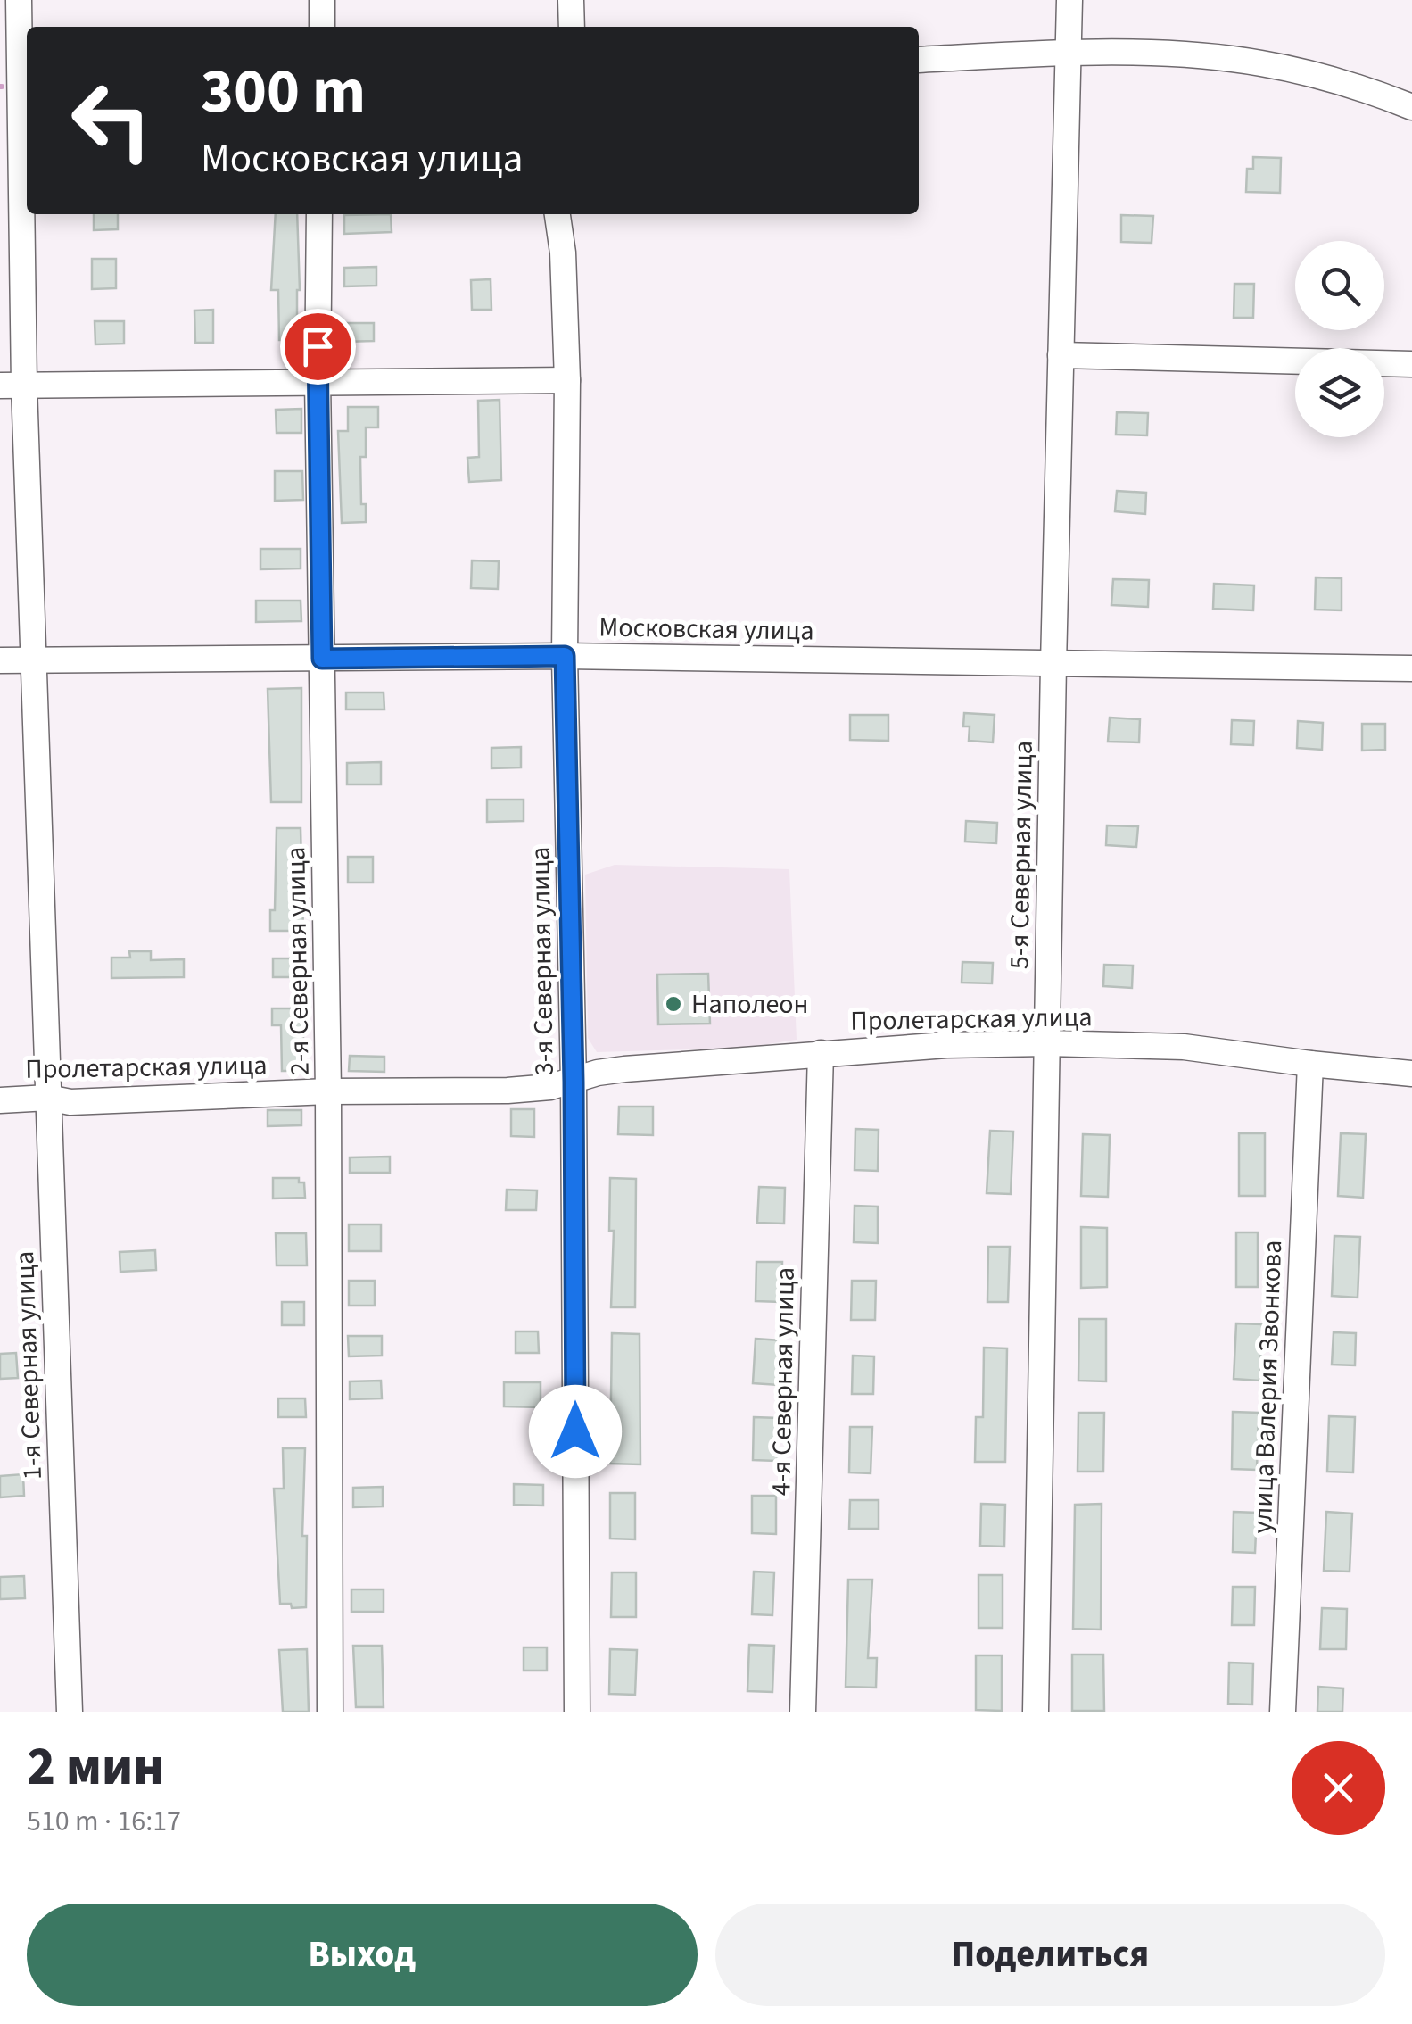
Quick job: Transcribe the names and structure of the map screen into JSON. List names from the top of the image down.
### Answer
{
  "streets": {
    "street": [
      "Московская улица",
      "5-я Северная улица",
      "2-я Северная улица",
      "3-я Северная улица",
      "Пролетарская улица",
      "1-я Северная улица",
      "4-я Северная улица",
      "улица Валерия Звонкова"
    ]
  },
  "crossings": [
    ["Московская улица", "5-я Северная улица"],
    ["Московская улица", "2-я Северная улица"],
    ["Московская улица", "3-я Северная улица"],
    ["Московская улица", "1-я Северная улица"],
    ["5-я Северная улица", "Пролетарская улица"],
    ["2-я Северная улица", "Пролетарская улица"],
    ["3-я Северная улица", "Пролетарская улица"],
    ["Пролетарская улица", "1-я Северная улица"],
    ["Пролетарская улица", "4-я Северная улица"],
    ["Пролетарская улица", "улица Валерия Звонкова"]
  ],
  "places": ["Наполеон"],
  "page": {
    "turn": ["300 m", "Московская улица"],
    "heading": ["2 мин", "510 m · 16:17"],
    "buttons": ["Выход", "Поделиться"]
  }
}
